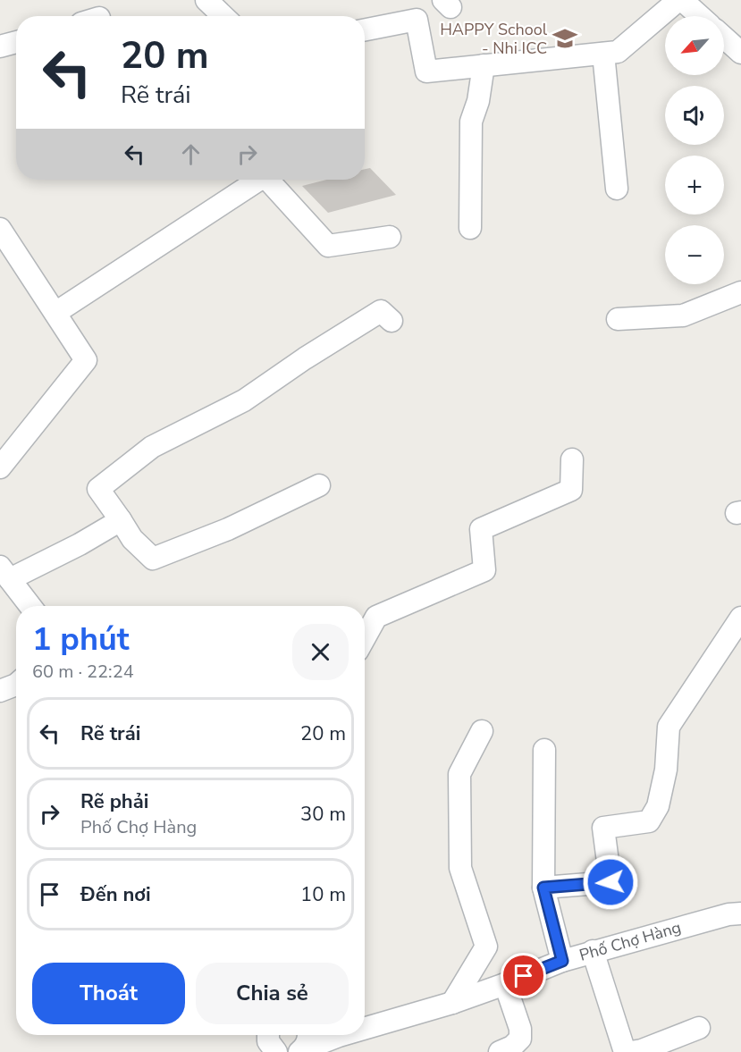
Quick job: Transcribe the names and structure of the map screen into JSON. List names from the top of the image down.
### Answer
{
  "streets": {
    "street": ["Phố Chợ Hàng"]
  },
  "places": {
    "school or university": ["HAPPY School - Nhi ICC"]
  },
  "north": "bottom left",
  "page": {
    "map_buttons": ["+", "−"],
    "turn": ["20 m", "Rẽ trái"],
    "heading": ["1 phút", "60 m · 22:24"],
    "list": [
      {
        "name": "Rẽ trái",
        "value": "20 m"
      },
      {
        "name": "Rẽ phải",
        "note": "Phố Chợ Hàng",
        "value": "30 m"
      },
      {
        "name": "Đến nơi",
        "value": "10 m"
      }
    ],
    "buttons": ["Thoát", "Chia sẻ"]
  }
}
